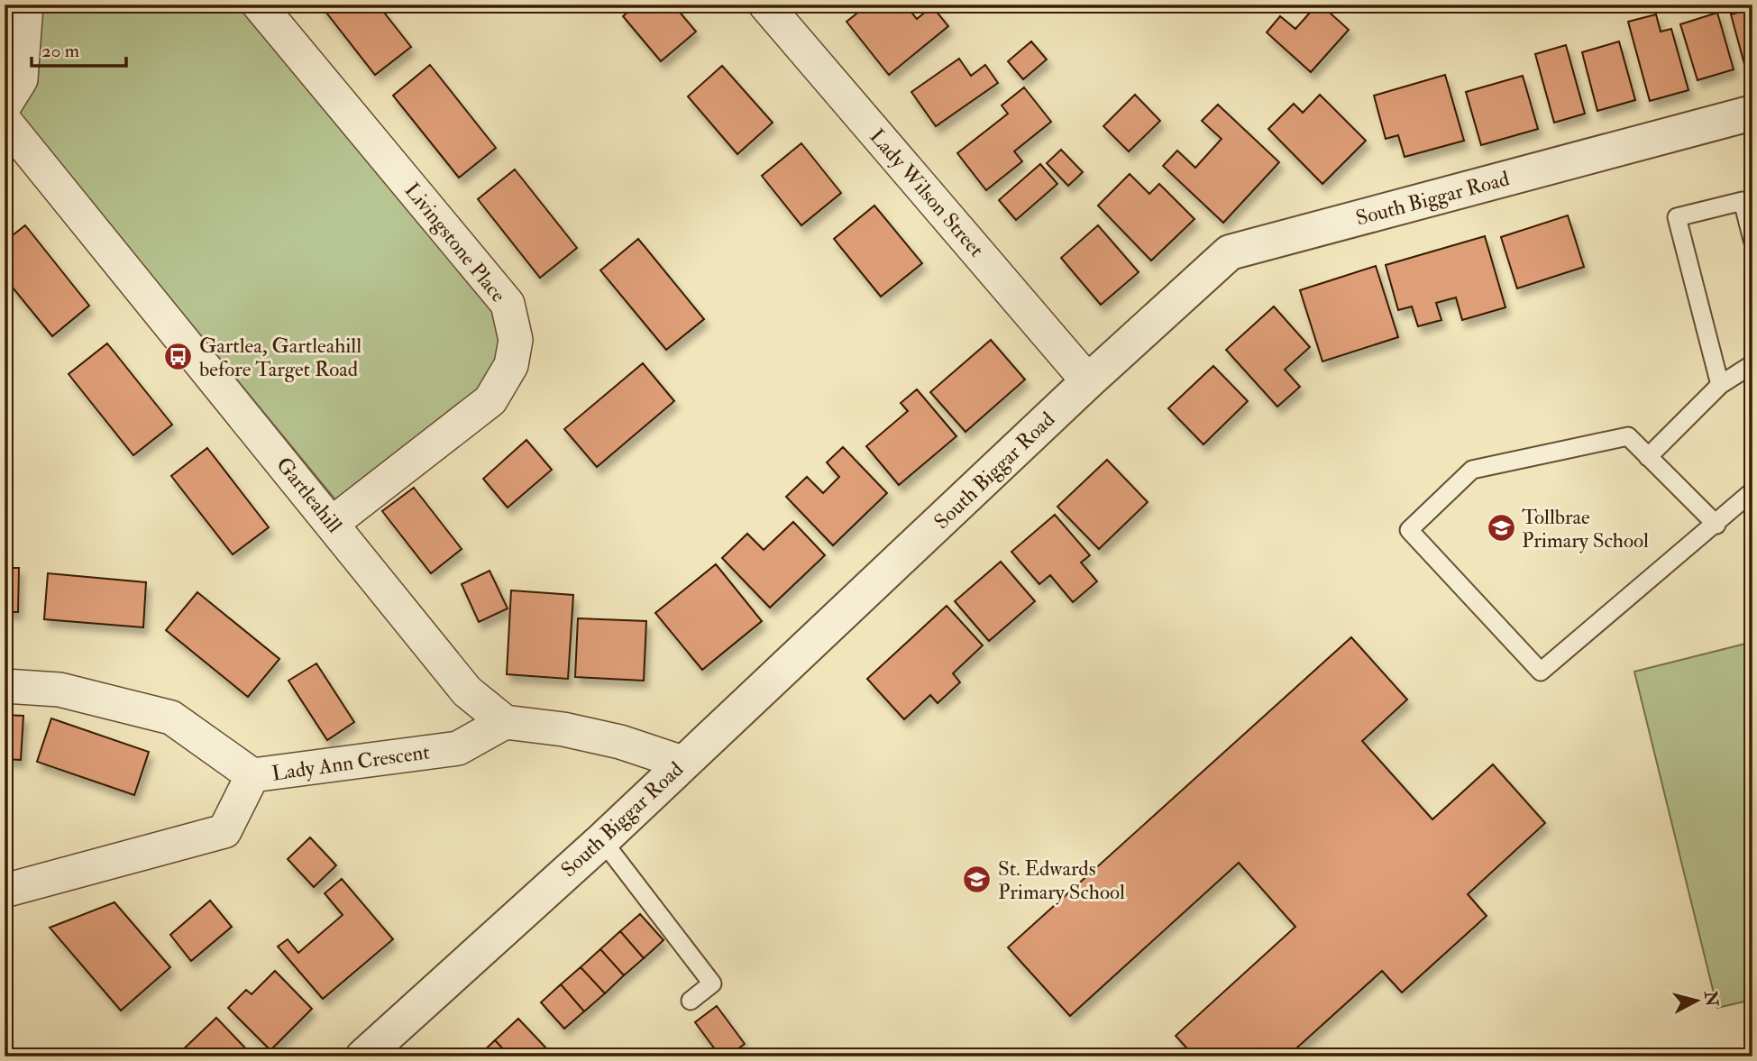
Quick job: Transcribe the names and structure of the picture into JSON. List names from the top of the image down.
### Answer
{
  "streets": {
    "street": [
      "Lady Wilson Street",
      "South Biggar Road",
      "Livingstone Place",
      "Gartleahill",
      "Lady Ann Crescent"
    ]
  },
  "crossings": [
    ["Lady Wilson Street", "South Biggar Road"],
    ["Livingstone Place", "Gartleahill"],
    ["Gartleahill", "Lady Ann Crescent"]
  ],
  "places": {
    "bus stop": ["Gartlea, Gartleahill before Target Road"],
    "school or university": ["Tollbrae Primary School", "St. Edwards Primary School"]
  },
  "scale_bar": "20 m",
  "north": "right"
}
